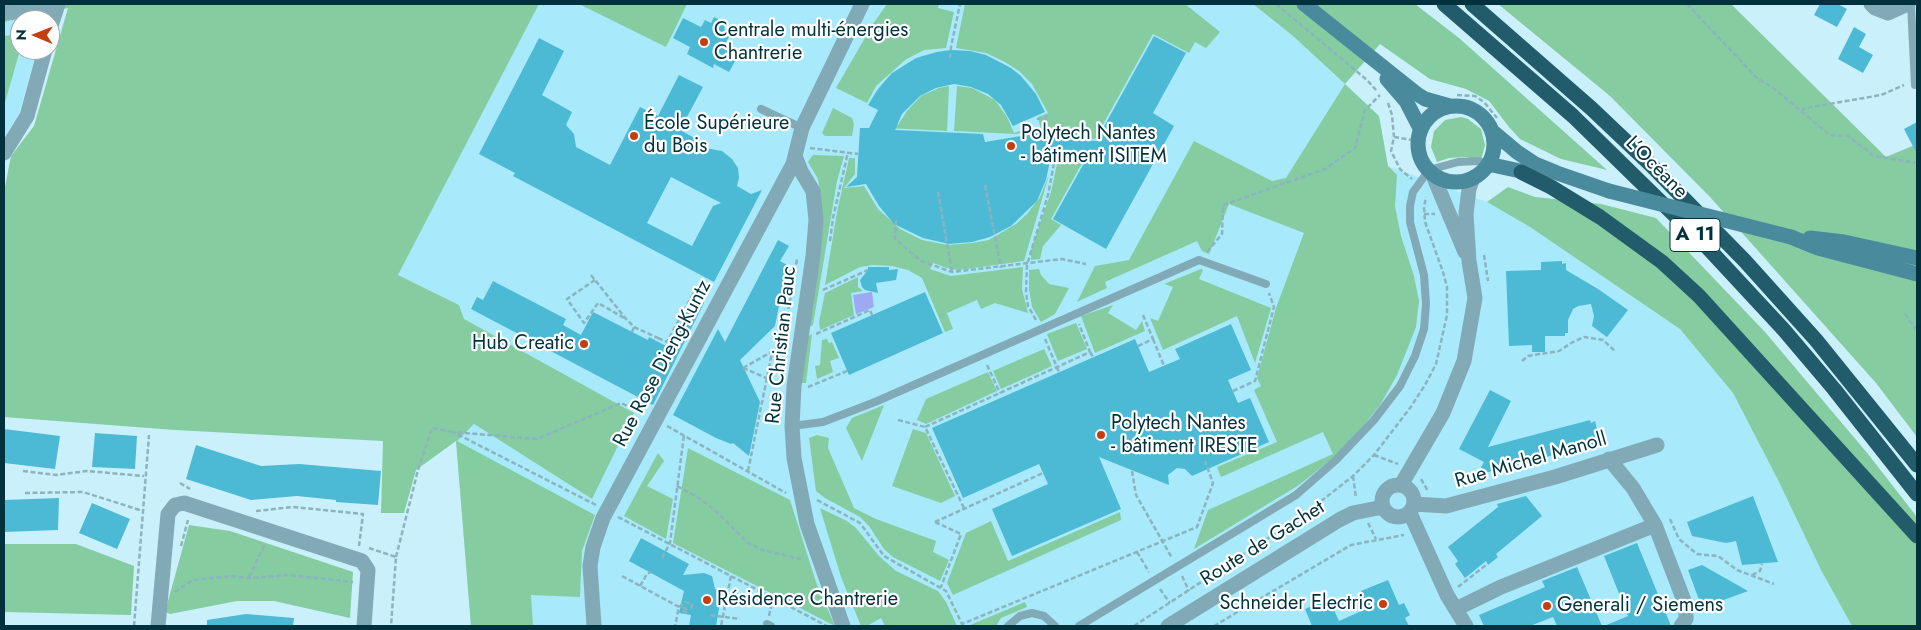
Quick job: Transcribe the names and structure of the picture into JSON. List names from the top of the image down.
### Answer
{
  "streets": {
    "highway": ["L’Océane", "A 11"],
    "street": [
      "Rue Christian Pauc",
      "Rue Rose Dieng-Kuntz",
      "Rue Michel Manoll",
      "Route de Gachet"
    ]
  },
  "crossings": [
    ["Rue Christian Pauc", "Rue Rose Dieng-Kuntz"],
    ["Rue Michel Manoll", "Route de Gachet"]
  ],
  "places": [
    "Centrale multi-énergies Chantrerie",
    "École Supérieure du Bois",
    "Polytech Nantes - bâtiment ISITEM",
    "Hub Creatic",
    "Polytech Nantes - bâtiment IRESTE",
    "Résidence Chantrerie",
    "Schneider Electric",
    "Generali / Siemens"
  ],
  "north": "left"
}
